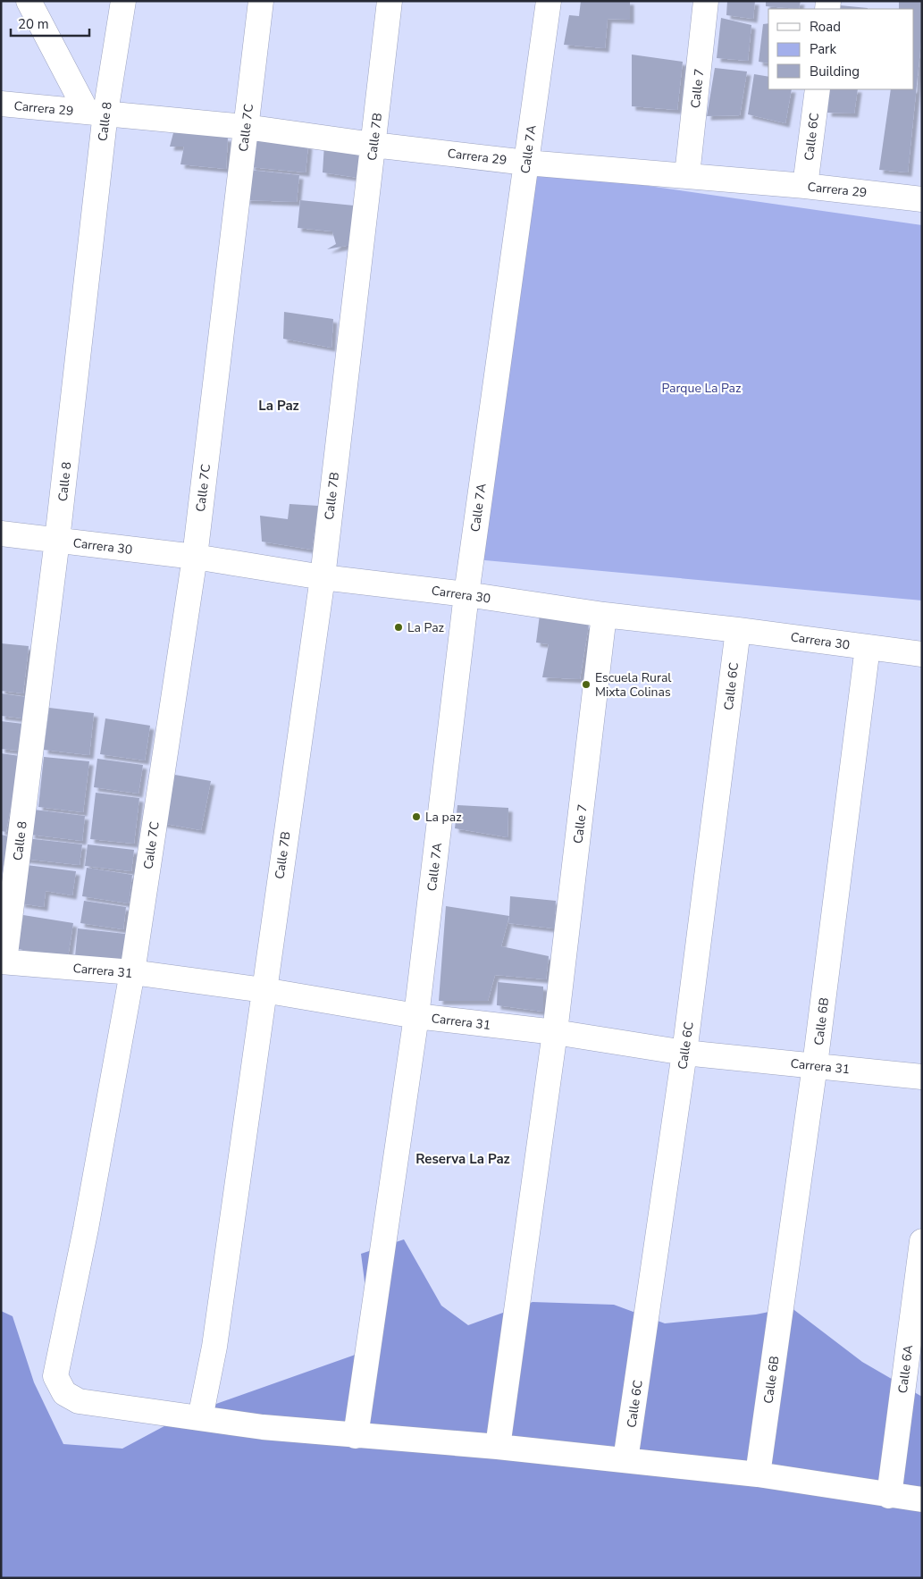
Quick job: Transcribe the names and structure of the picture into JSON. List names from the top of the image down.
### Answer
{
  "streets": {
    "street": [
      "Calle 7",
      "Carrera 29",
      "Calle 8",
      "Calle 7C",
      "Calle 7B",
      "Calle 6C",
      "Calle 7A",
      "Carrera 30",
      "Carrera 31",
      "Calle 6B",
      "Calle 6A"
    ]
  },
  "crossings": [
    ["Calle 7", "Carrera 29"],
    ["Calle 7", "Calle 7C"],
    ["Calle 7", "Carrera 30"],
    ["Calle 7", "Carrera 31"],
    ["Carrera 29", "Calle 8"],
    ["Carrera 29", "Calle 7C"],
    ["Carrera 29", "Calle 7B"],
    ["Carrera 29", "Calle 6C"],
    ["Carrera 29", "Calle 7A"],
    ["Calle 8", "Carrera 30"],
    ["Calle 8", "Carrera 31"],
    ["Calle 7C", "Calle 7B"],
    ["Calle 7C", "Calle 6C"],
    ["Calle 7C", "Calle 7A"],
    ["Calle 7C", "Carrera 30"],
    ["Calle 7C", "Carrera 31"],
    ["Calle 7C", "Calle 6B"],
    ["Calle 7C", "Calle 6A"],
    ["Calle 7B", "Carrera 30"],
    ["Calle 7B", "Carrera 31"],
    ["Calle 6C", "Carrera 30"],
    ["Calle 6C", "Carrera 31"],
    ["Calle 7A", "Carrera 30"],
    ["Calle 7A", "Carrera 31"],
    ["Carrera 30", "Calle 6B"],
    ["Carrera 31", "Calle 6B"]
  ],
  "districts": ["La Paz", "Reserva La Paz"],
  "parks": ["Parque La Paz"],
  "places": ["La Paz", "Escuela Rural Mixta Colinas", "La paz"],
  "legend": ["Road", "Park", "Building"],
  "scale_bar": "20 m"
}
